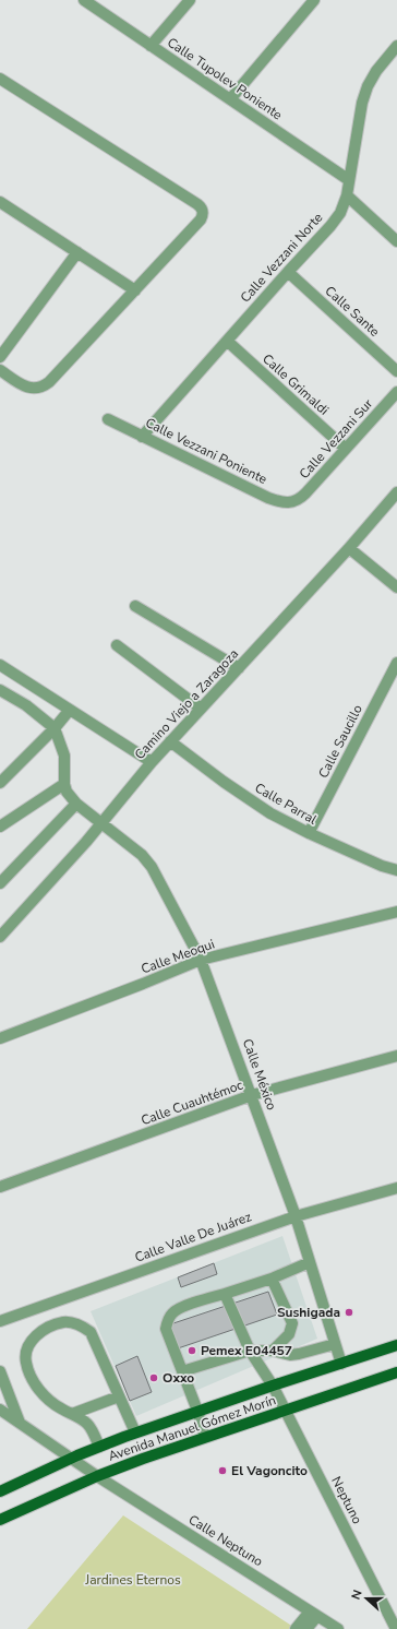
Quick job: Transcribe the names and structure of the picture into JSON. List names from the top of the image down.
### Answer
{
  "streets": {
    "main road": ["Avenida Manuel Gómez Morín"],
    "street": [
      "Calle Tupolev Poniente",
      "Calle Vezzani Norte",
      "Calle Sante",
      "Calle Grimaldi",
      "Calle Vezzani Sur",
      "Calle Vezzani Poniente",
      "Camino Viejo a Zaragoza",
      "Calle Saucillo",
      "Calle Parral",
      "Calle Meoqui",
      "Calle México",
      "Calle Cuauhtémoc",
      "Calle Valle De Juárez",
      "Neptuno",
      "Calle Neptuno"
    ]
  },
  "crossings": [
    ["Calle Tupolev Poniente", "Calle Vezzani Norte"],
    ["Calle Vezzani Norte", "Calle Sante"],
    ["Calle Vezzani Norte", "Calle Grimaldi"],
    ["Calle Vezzani Norte", "Calle Vezzani Poniente"],
    ["Calle Grimaldi", "Calle Vezzani Sur"],
    ["Calle Vezzani Sur", "Calle Vezzani Poniente"],
    ["Camino Viejo a Zaragoza", "Calle Parral"],
    ["Camino Viejo a Zaragoza", "Calle México"],
    ["Calle Saucillo", "Calle Parral"],
    ["Calle Meoqui", "Calle México"],
    ["Calle México", "Calle Cuauhtémoc"],
    ["Calle México", "Calle Valle De Juárez"],
    ["Calle México", "Avenida Manuel Gómez Morín"],
    ["Avenida Manuel Gómez Morín", "Neptuno"],
    ["Avenida Manuel Gómez Morín", "Calle Neptuno"]
  ],
  "parks": ["Jardines Eternos"],
  "places": [
    "Sushigada",
    "Pemex E04457",
    "Oxxo",
    "El Vagoncito"
  ],
  "north": "left"
}
